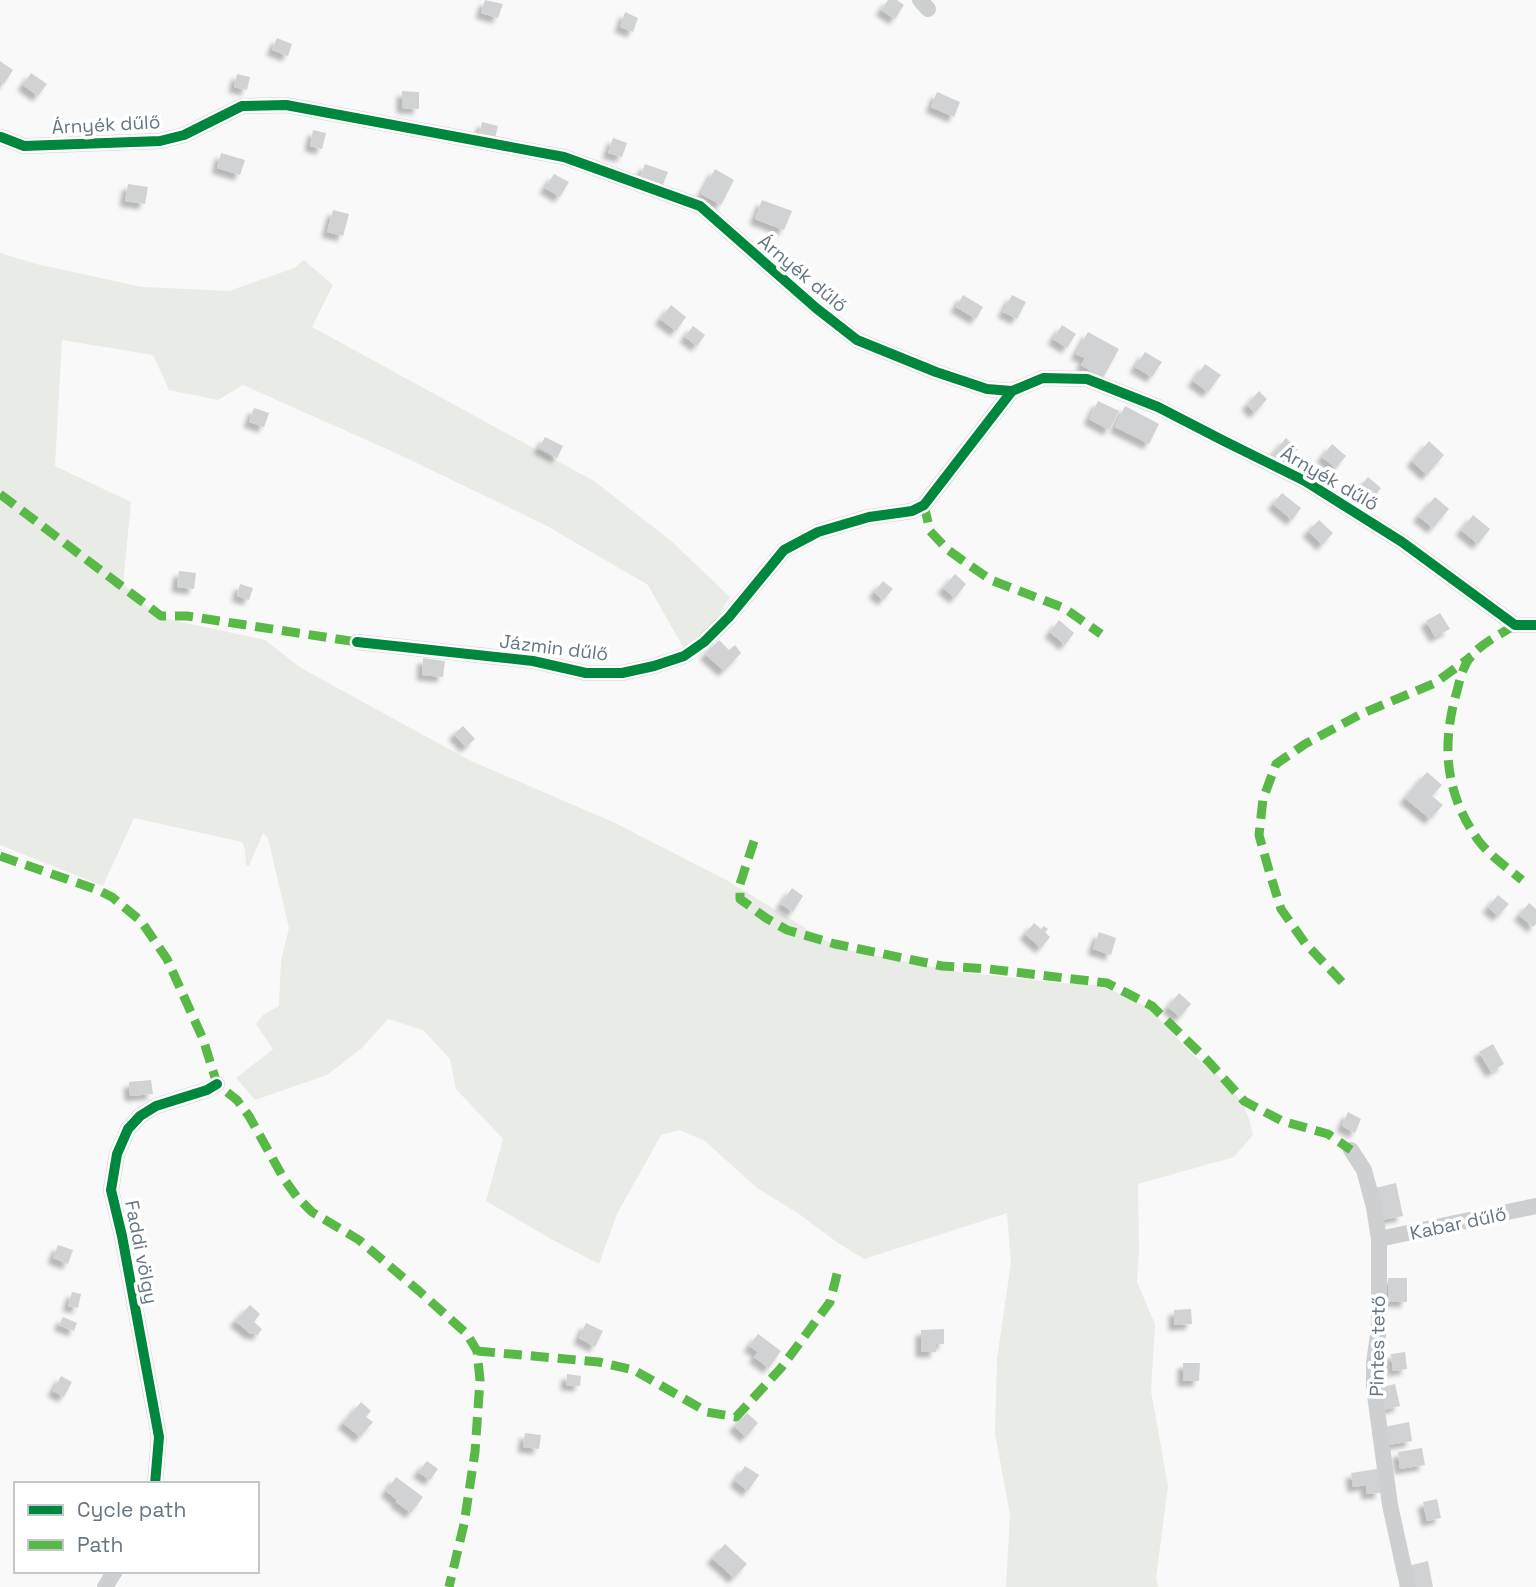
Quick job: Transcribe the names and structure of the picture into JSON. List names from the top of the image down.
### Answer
{
  "streets": {
    "street": [
      "Árnyék dűlő",
      "Jázmin dűlő",
      "Kabar dűlő",
      "Faddi völgy",
      "Pintes tető"
    ]
  },
  "crossings": [
    ["Árnyék dűlő", "Jázmin dűlő"],
    ["Kabar dűlő", "Pintes tető"]
  ],
  "legend": ["Cycle path", "Path"]
}
